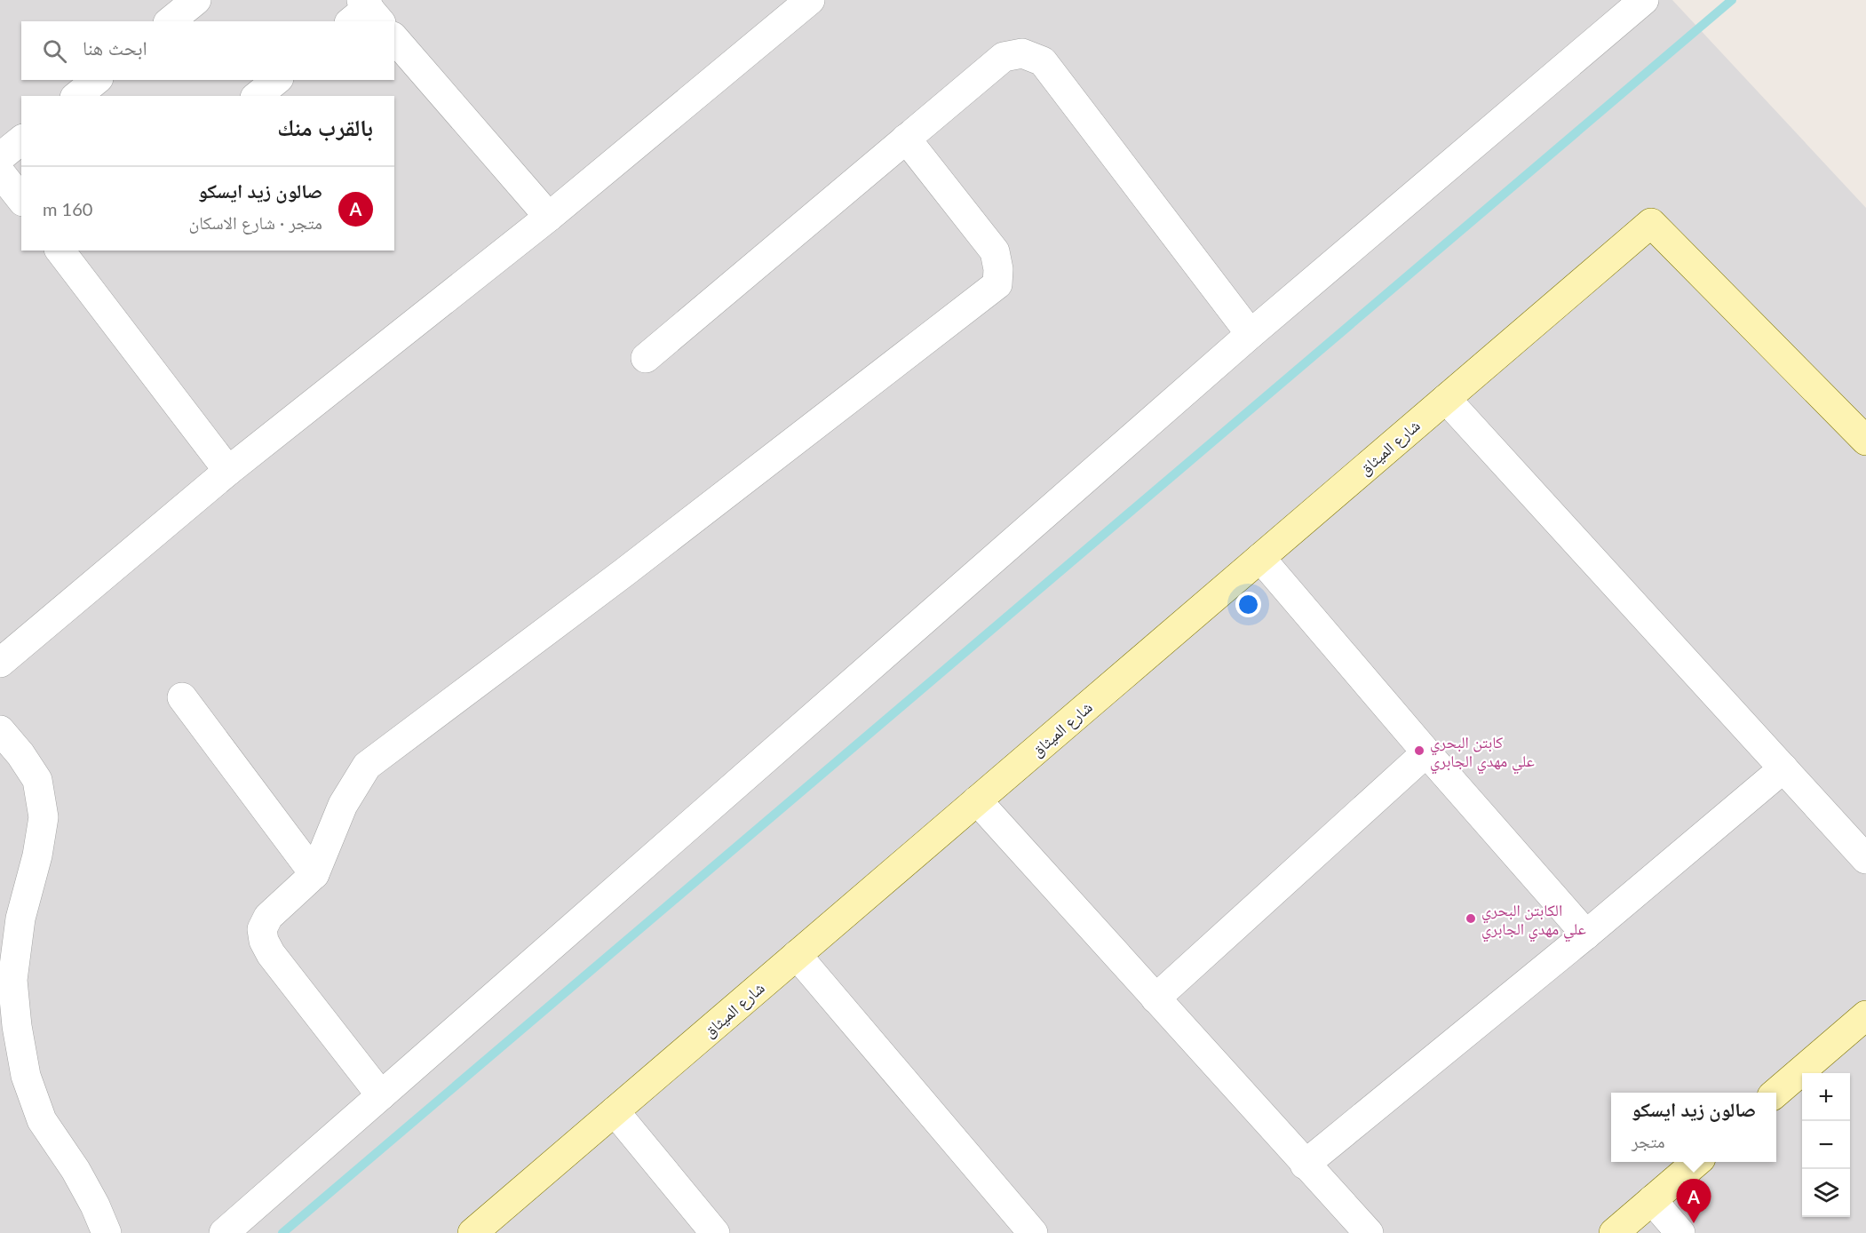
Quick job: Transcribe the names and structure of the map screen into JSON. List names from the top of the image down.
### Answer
{
  "streets": {
    "street": ["شارع الميثاق"]
  },
  "places": ["كابتن البحري علي مهدي الجابري", "الكابتن البحري علي مهدي الجابري"],
  "page": {
    "search": "ابحث هنا",
    "heading": "بالقرب منك",
    "list": [
      {
        "mark": "A",
        "name": "صالون زيد ايسكو",
        "note": "متجر · شارع الاسكان",
        "value": "160 m"
      }
    ],
    "map_buttons": ["+", "−"],
    "popup": ["صالون زيد ايسكو", "متجر"],
    "pins": "A"
  }
}
